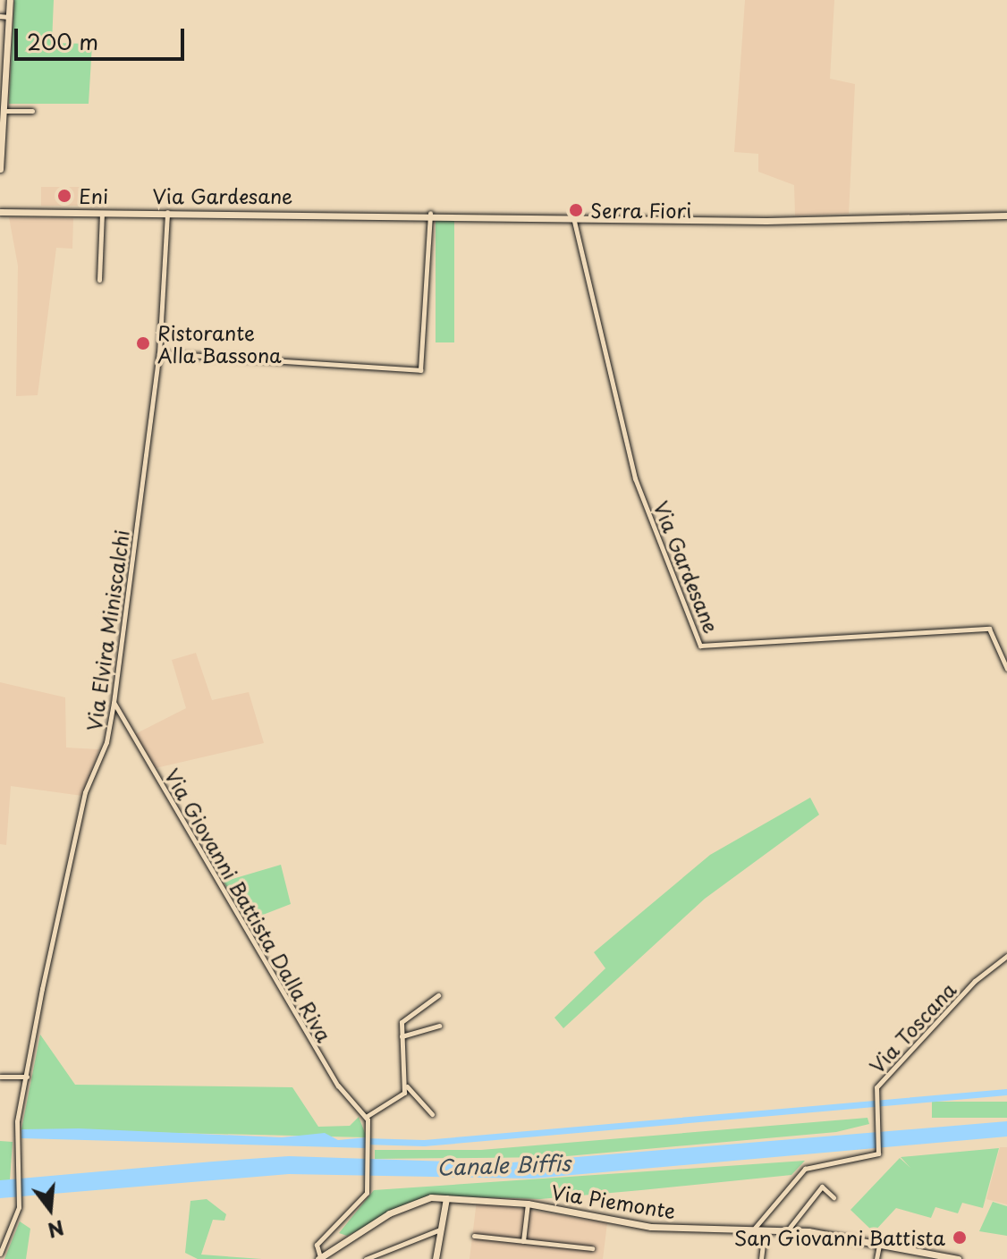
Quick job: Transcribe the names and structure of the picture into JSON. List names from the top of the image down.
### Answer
{
  "streets": {
    "main road": ["Via Gardesane", "Via Piemonte"],
    "street": ["Via Elvira Miniscalchi", "Via Giovanni Battista Dalla Riva", "Via Toscana"]
  },
  "crossings": [
    ["Via Gardesane", "Via Elvira Miniscalchi"],
    ["Via Elvira Miniscalchi", "Via Giovanni Battista Dalla Riva"],
    ["Via Giovanni Battista Dalla Riva", "Via Piemonte"],
    ["Via Toscana", "Via Piemonte"]
  ],
  "water": ["Canale Biffis"],
  "places": [
    "Eni",
    "Serra Fiori",
    "Ristorante Alla Bassona",
    "San Giovanni Battista"
  ],
  "scale_bar": "200 m",
  "north": "bottom"
}
